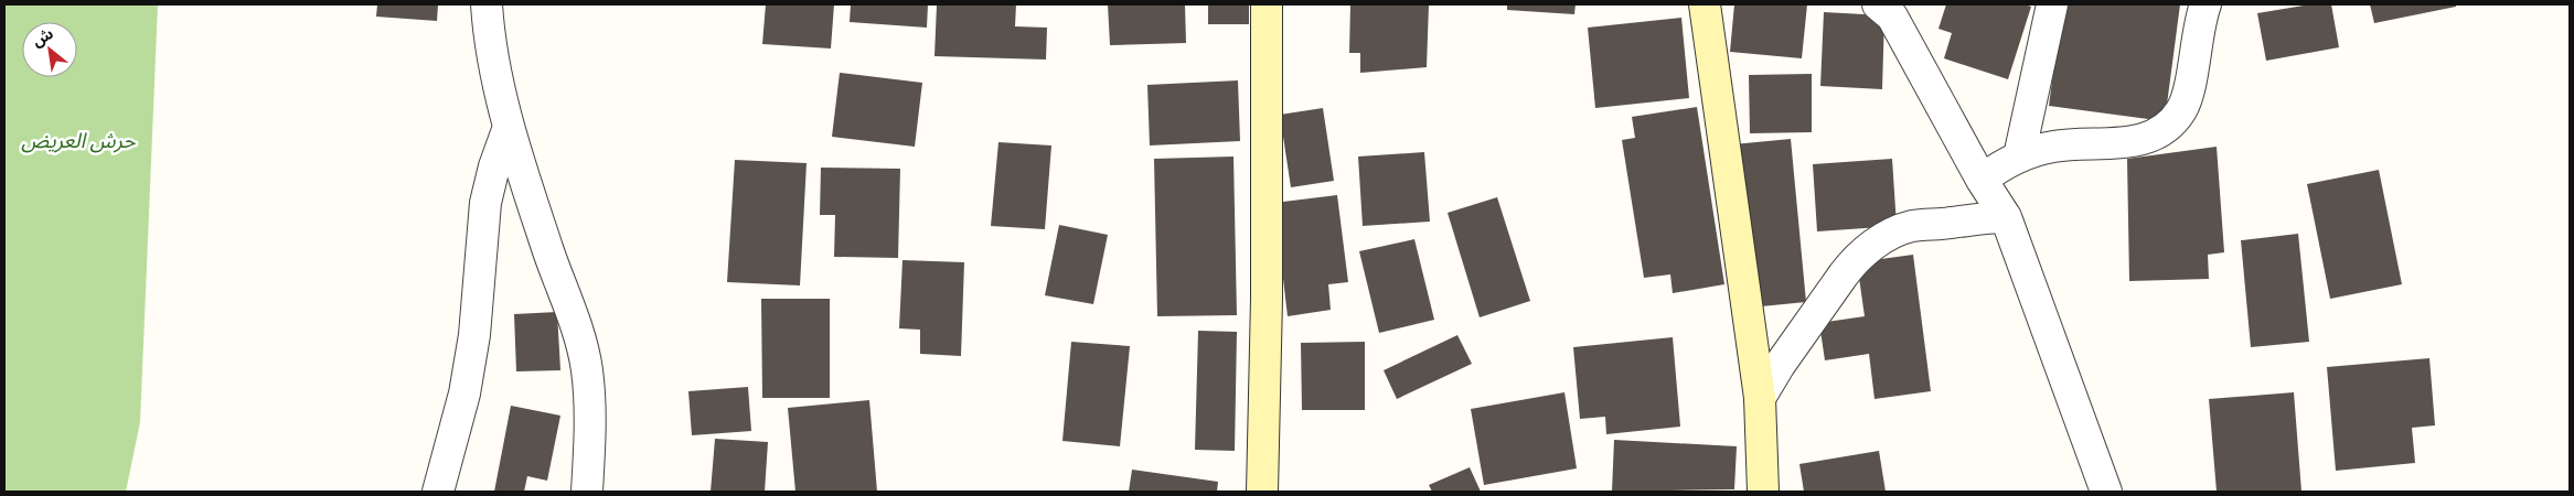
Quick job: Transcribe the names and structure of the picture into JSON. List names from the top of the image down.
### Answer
{
  "parks": ["حرش العريض"],
  "north": "top left"
}
